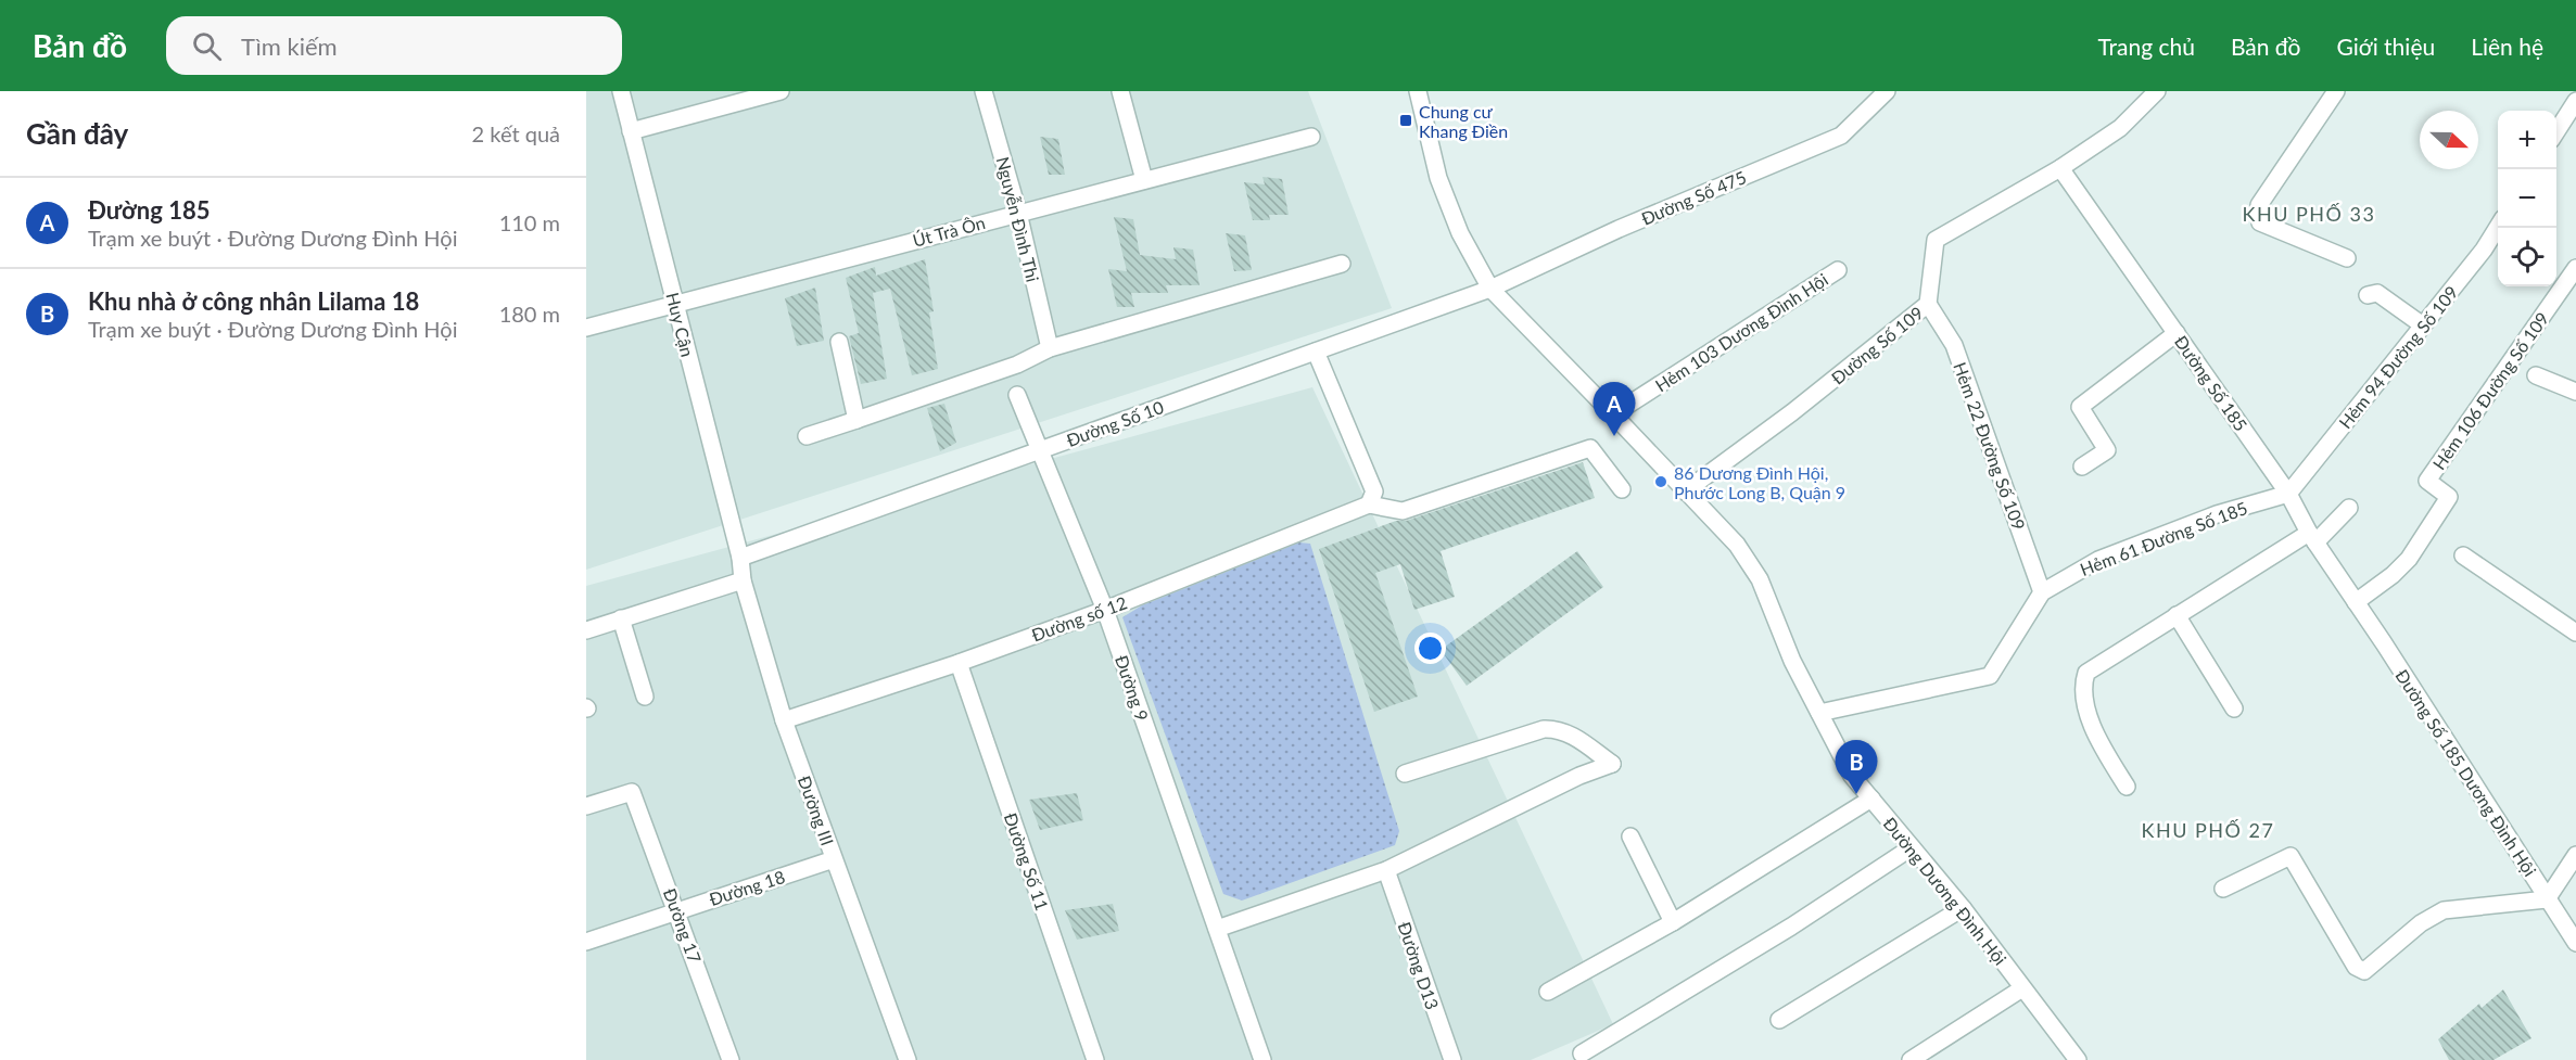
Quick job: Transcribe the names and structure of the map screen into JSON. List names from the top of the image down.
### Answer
{
  "streets": {
    "street": [
      "Đường Số 475",
      "Nguyễn Đình Thi",
      "Út Trà Ôn",
      "Huy Cận",
      "Hẻm 103 Dương Đình Hội",
      "Đường Số 109",
      "Hẻm 94 Đường Số 109",
      "Đường Số 185",
      "Hẻm 106 Đường Số 109",
      "Đường Số 10",
      "Hẻm 22 Đường Số 109",
      "Hẻm 61 Đường Số 185",
      "Đường số 12",
      "Đường 9",
      "Đường Số 185 Dương Đình Hội",
      "Đường III",
      "Đường Số 11",
      "Đường 18",
      "Đường Dương Đình Hội",
      "Đường 17",
      "Đường D13"
    ]
  },
  "crossings": [
    ["Đường Số 475", "Đường Số 10"],
    ["Đường Số 475", "Đường Dương Đình Hội"],
    ["Nguyễn Đình Thi", "Út Trà Ôn"],
    ["Út Trà Ôn", "Huy Cận"],
    ["Huy Cận", "Đường Số 10"],
    ["Huy Cận", "Đường III"],
    ["Hẻm 103 Dương Đình Hội", "Đường Dương Đình Hội"],
    ["Đường Số 109", "Đường Số 185"],
    ["Đường Số 109", "Hẻm 22 Đường Số 109"],
    ["Đường Số 109", "Đường Dương Đình Hội"],
    ["Hẻm 94 Đường Số 109", "Đường Số 185"],
    ["Hẻm 94 Đường Số 109", "Hẻm 61 Đường Số 185"],
    ["Đường Số 185", "Hẻm 106 Đường Số 109"],
    ["Đường Số 185", "Hẻm 61 Đường Số 185"],
    ["Đường Số 185", "Đường Số 185 Dương Đình Hội"],
    ["Hẻm 106 Đường Số 109", "Đường Số 185 Dương Đình Hội"],
    ["Đường Số 10", "Đường 9"],
    ["Đường Số 10", "Đường III"],
    ["Đường Số 10", "Đường Dương Đình Hội"],
    ["Hẻm 22 Đường Số 109", "Hẻm 61 Đường Số 185"],
    ["Đường số 12", "Đường 9"],
    ["Đường số 12", "Đường III"],
    ["Đường số 12", "Đường Số 11"],
    ["Đường III", "Đường 18"],
    ["Đường 18", "Đường 17"]
  ],
  "districts": ["KHU PHỐ 33", "KHU PHỐ 27"],
  "places": {
    "transit": ["Chung cư Khang Điền"],
    "other": ["86 Dương Đình Hội, Phước Long B, Quận 9"]
  },
  "north": "right",
  "page": {
    "header": "Bản đồ",
    "search": "Tìm kiếm",
    "nav": [
      "Trang chủ",
      "Bản đồ",
      "Giới thiệu",
      "Liên hệ"
    ],
    "heading": ["Gần đây", "2 kết quả"],
    "map_buttons": ["+", "−"],
    "list": [
      {
        "mark": "A",
        "name": "Đường 185",
        "note": "Trạm xe buýt · Đường Dương Đình Hội",
        "value": "110 m"
      },
      {
        "mark": "B",
        "name": "Khu nhà ở công nhân Lilama 18",
        "note": "Trạm xe buýt · Đường Dương Đình Hội",
        "value": "180 m"
      }
    ],
    "pins": ["A", "B"]
  }
}
